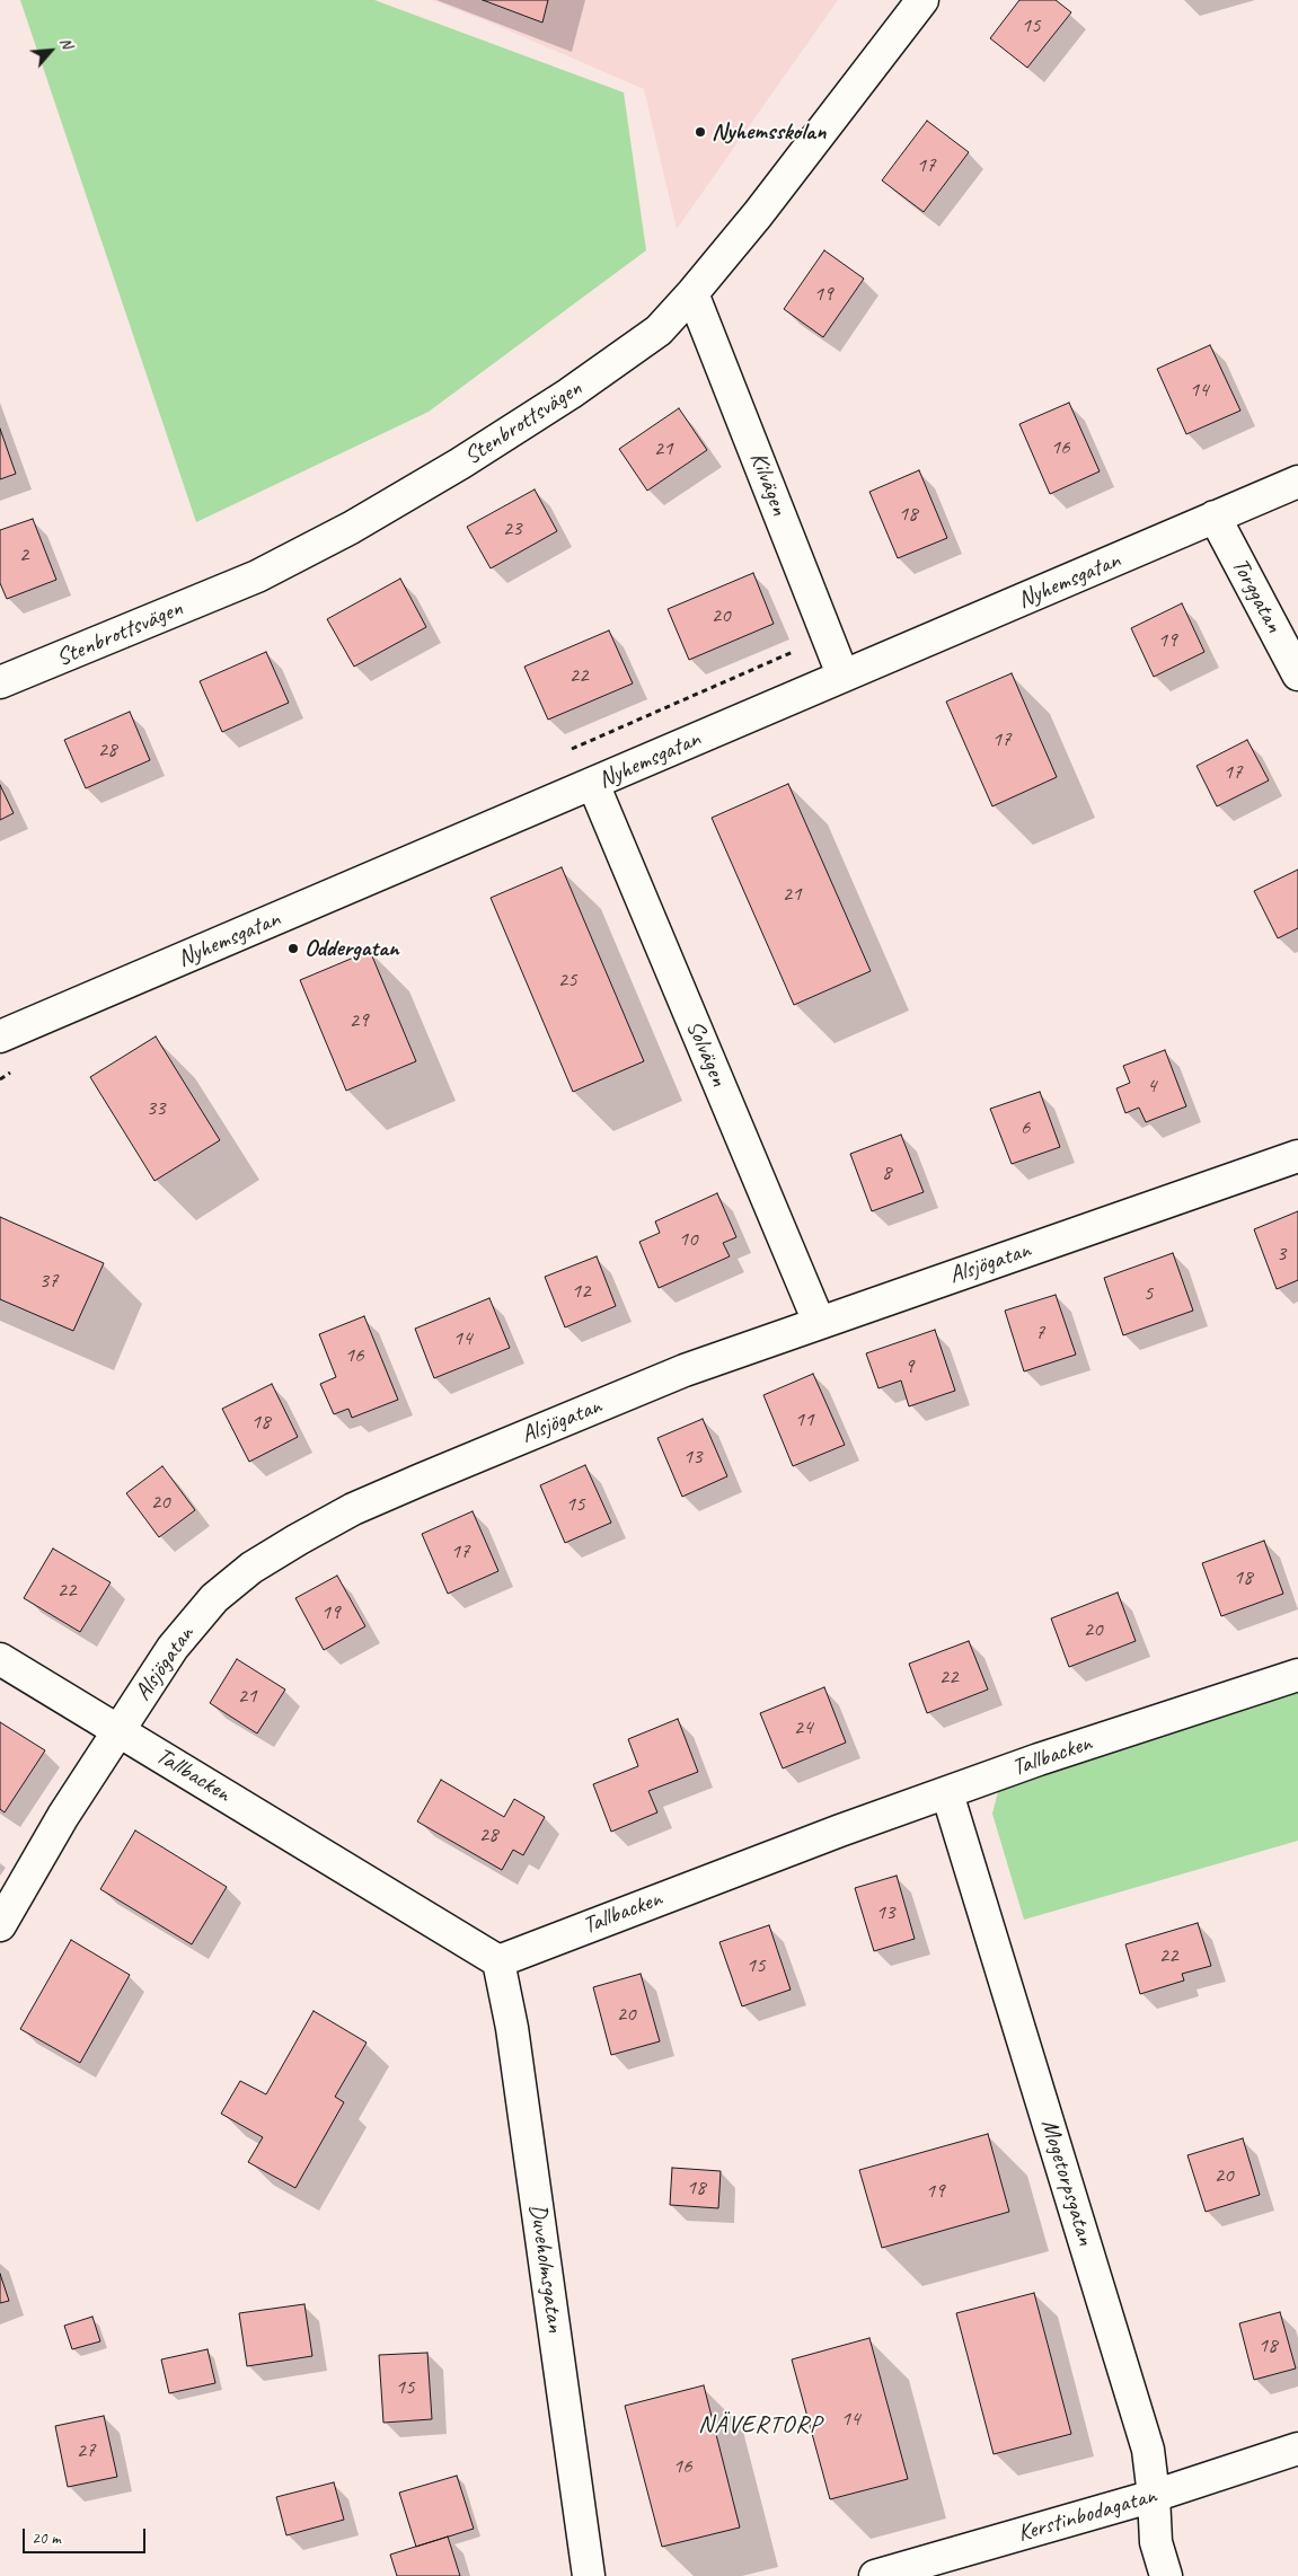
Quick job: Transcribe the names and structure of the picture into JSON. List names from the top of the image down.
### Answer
{
  "streets": {
    "street": [
      "Stenbrottsvägen",
      "Kilvägen",
      "Nyhemsgatan",
      "Torggatan",
      "Solvägen",
      "Alsjögatan",
      "Tallbacken",
      "Mogetorpsgatan",
      "Duveholmsgatan",
      "Kerstinbodagatan"
    ]
  },
  "crossings": [
    ["Stenbrottsvägen", "Kilvägen"],
    ["Kilvägen", "Nyhemsgatan"],
    ["Nyhemsgatan", "Torggatan"],
    ["Nyhemsgatan", "Solvägen"],
    ["Solvägen", "Alsjögatan"],
    ["Alsjögatan", "Tallbacken"],
    ["Tallbacken", "Mogetorpsgatan"],
    ["Tallbacken", "Duveholmsgatan"],
    ["Mogetorpsgatan", "Kerstinbodagatan"]
  ],
  "districts": ["NÄVERTORP"],
  "places": ["Nyhemsskolan", "Oddergatan"],
  "house_numbers": [
    "15",
    "17",
    "19",
    "14",
    "16",
    "21",
    "18",
    "23",
    "2",
    "20",
    "19",
    "22",
    "17",
    "28",
    "17",
    "21",
    "25",
    "29",
    "4",
    "33",
    "6",
    "8",
    "10",
    "3",
    "37",
    "12",
    "5",
    "7",
    "14",
    "16",
    "9",
    "11",
    "18",
    "13",
    "20",
    "15",
    "17",
    "18",
    "22",
    "19",
    "20",
    "22",
    "21",
    "24",
    "28",
    "13",
    "22",
    "15",
    "20",
    "20",
    "18",
    "19",
    "18",
    "15",
    "14",
    "27",
    "16"
  ],
  "scale_bar": "20 m",
  "north": "top right"
}
